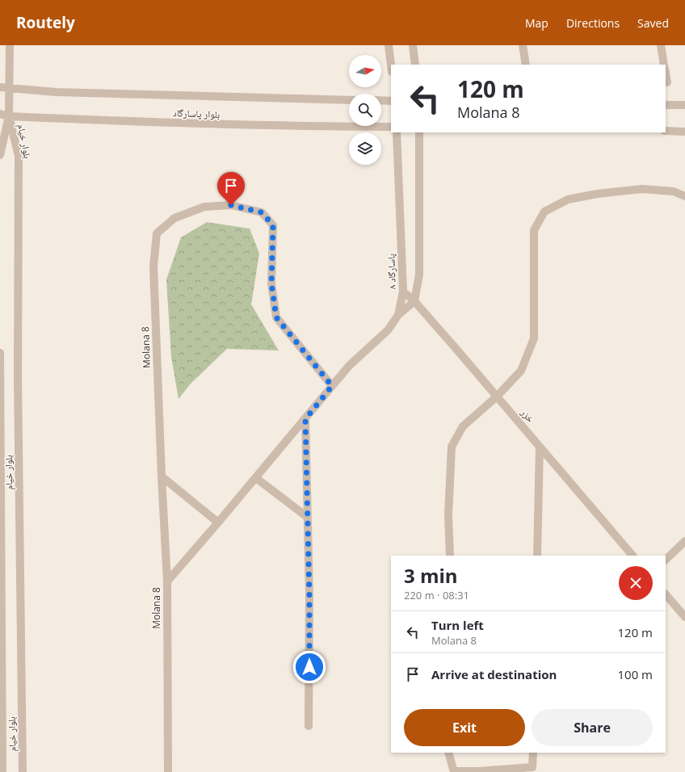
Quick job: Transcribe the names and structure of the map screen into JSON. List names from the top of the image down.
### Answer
{
  "streets": {
    "street": [
      "بلوار پاسارگاد",
      "بلوار خیام",
      "پاسارگاد ۸",
      "Molana 8",
      "خزر"
    ]
  },
  "crossings": [
    ["بلوار پاسارگاد", "بلوار خیام"],
    ["پاسارگاد ۸", "خزر"]
  ],
  "north": "right",
  "page": {
    "header": "Routely",
    "nav": ["Map", "Directions", "Saved"],
    "turn": ["120 m", "Molana 8"],
    "heading": ["3 min", "220 m · 08:31"],
    "list": [
      {
        "name": "Turn left",
        "note": "Molana 8",
        "value": "120 m"
      },
      {
        "name": "Arrive at destination",
        "value": "100 m"
      }
    ],
    "buttons": ["Exit", "Share"]
  }
}
